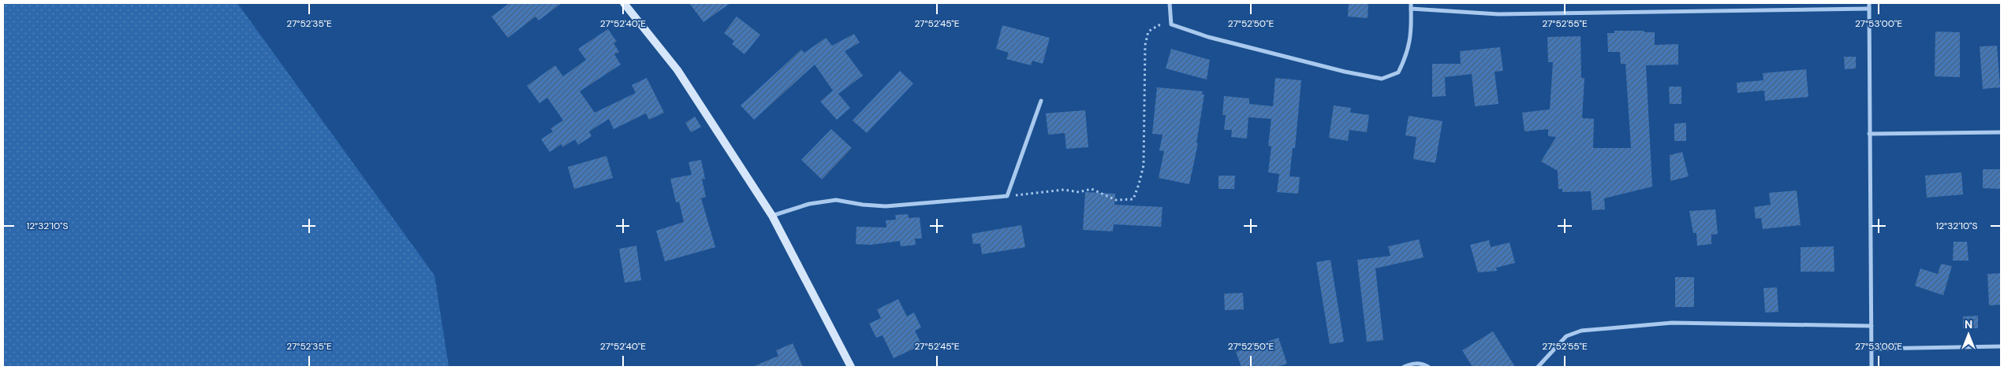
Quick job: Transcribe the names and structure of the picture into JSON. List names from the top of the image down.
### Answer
{
  "north": "top",
  "coordinates": [
    "27°52'35\"E",
    "27°52'40\"E",
    "27°52'45\"E",
    "27°52'50\"E",
    "27°52'55\"E",
    "27°53'00\"E",
    "12°32'10\"S"
  ]
}
